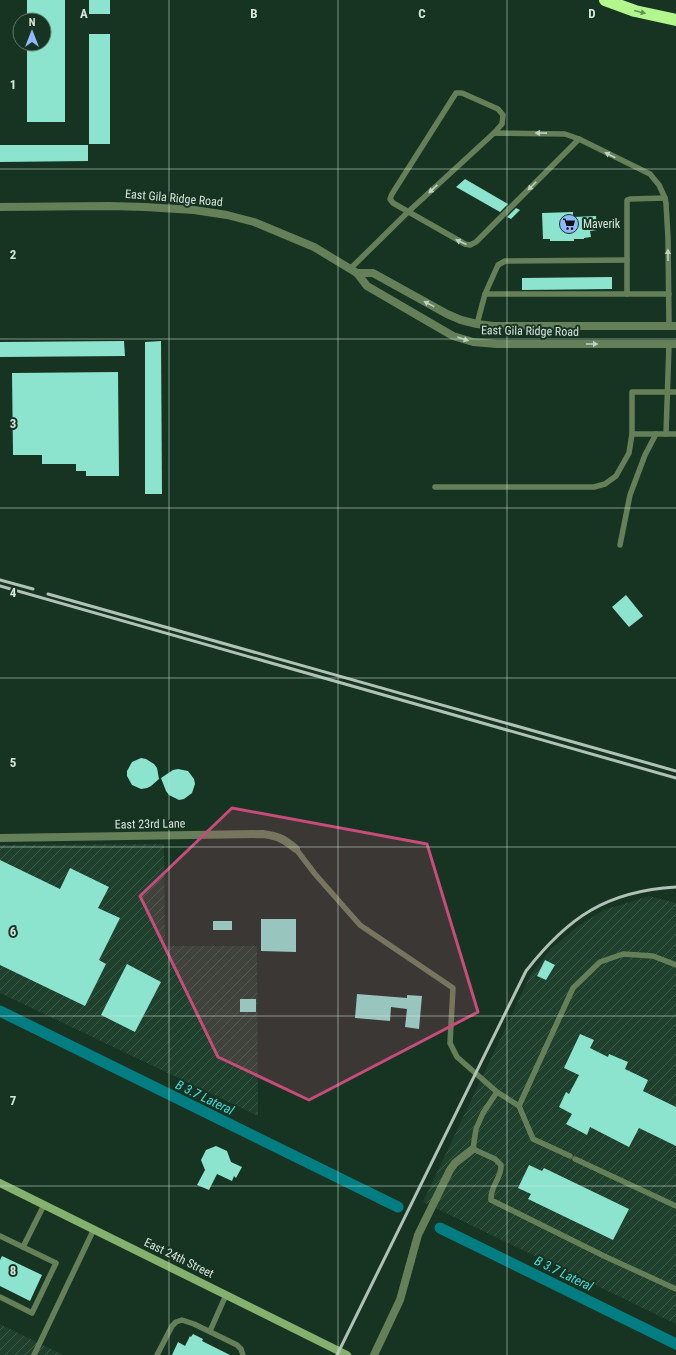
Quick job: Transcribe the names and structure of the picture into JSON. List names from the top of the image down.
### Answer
{
  "streets": {
    "main road": ["East 24th Street"],
    "street": ["East Gila Ridge Road", "East 23rd Lane"]
  },
  "water": ["B 3.7 Lateral"],
  "places": {
    "supermarket": ["Maverik"]
  },
  "north": "top",
  "grid": {
    "columns": [
      "A",
      "B",
      "C",
      "D"
    ],
    "rows": [
      "1",
      "2",
      "3",
      "4",
      "5",
      "6",
      "7",
      "8"
    ]
  }
}
